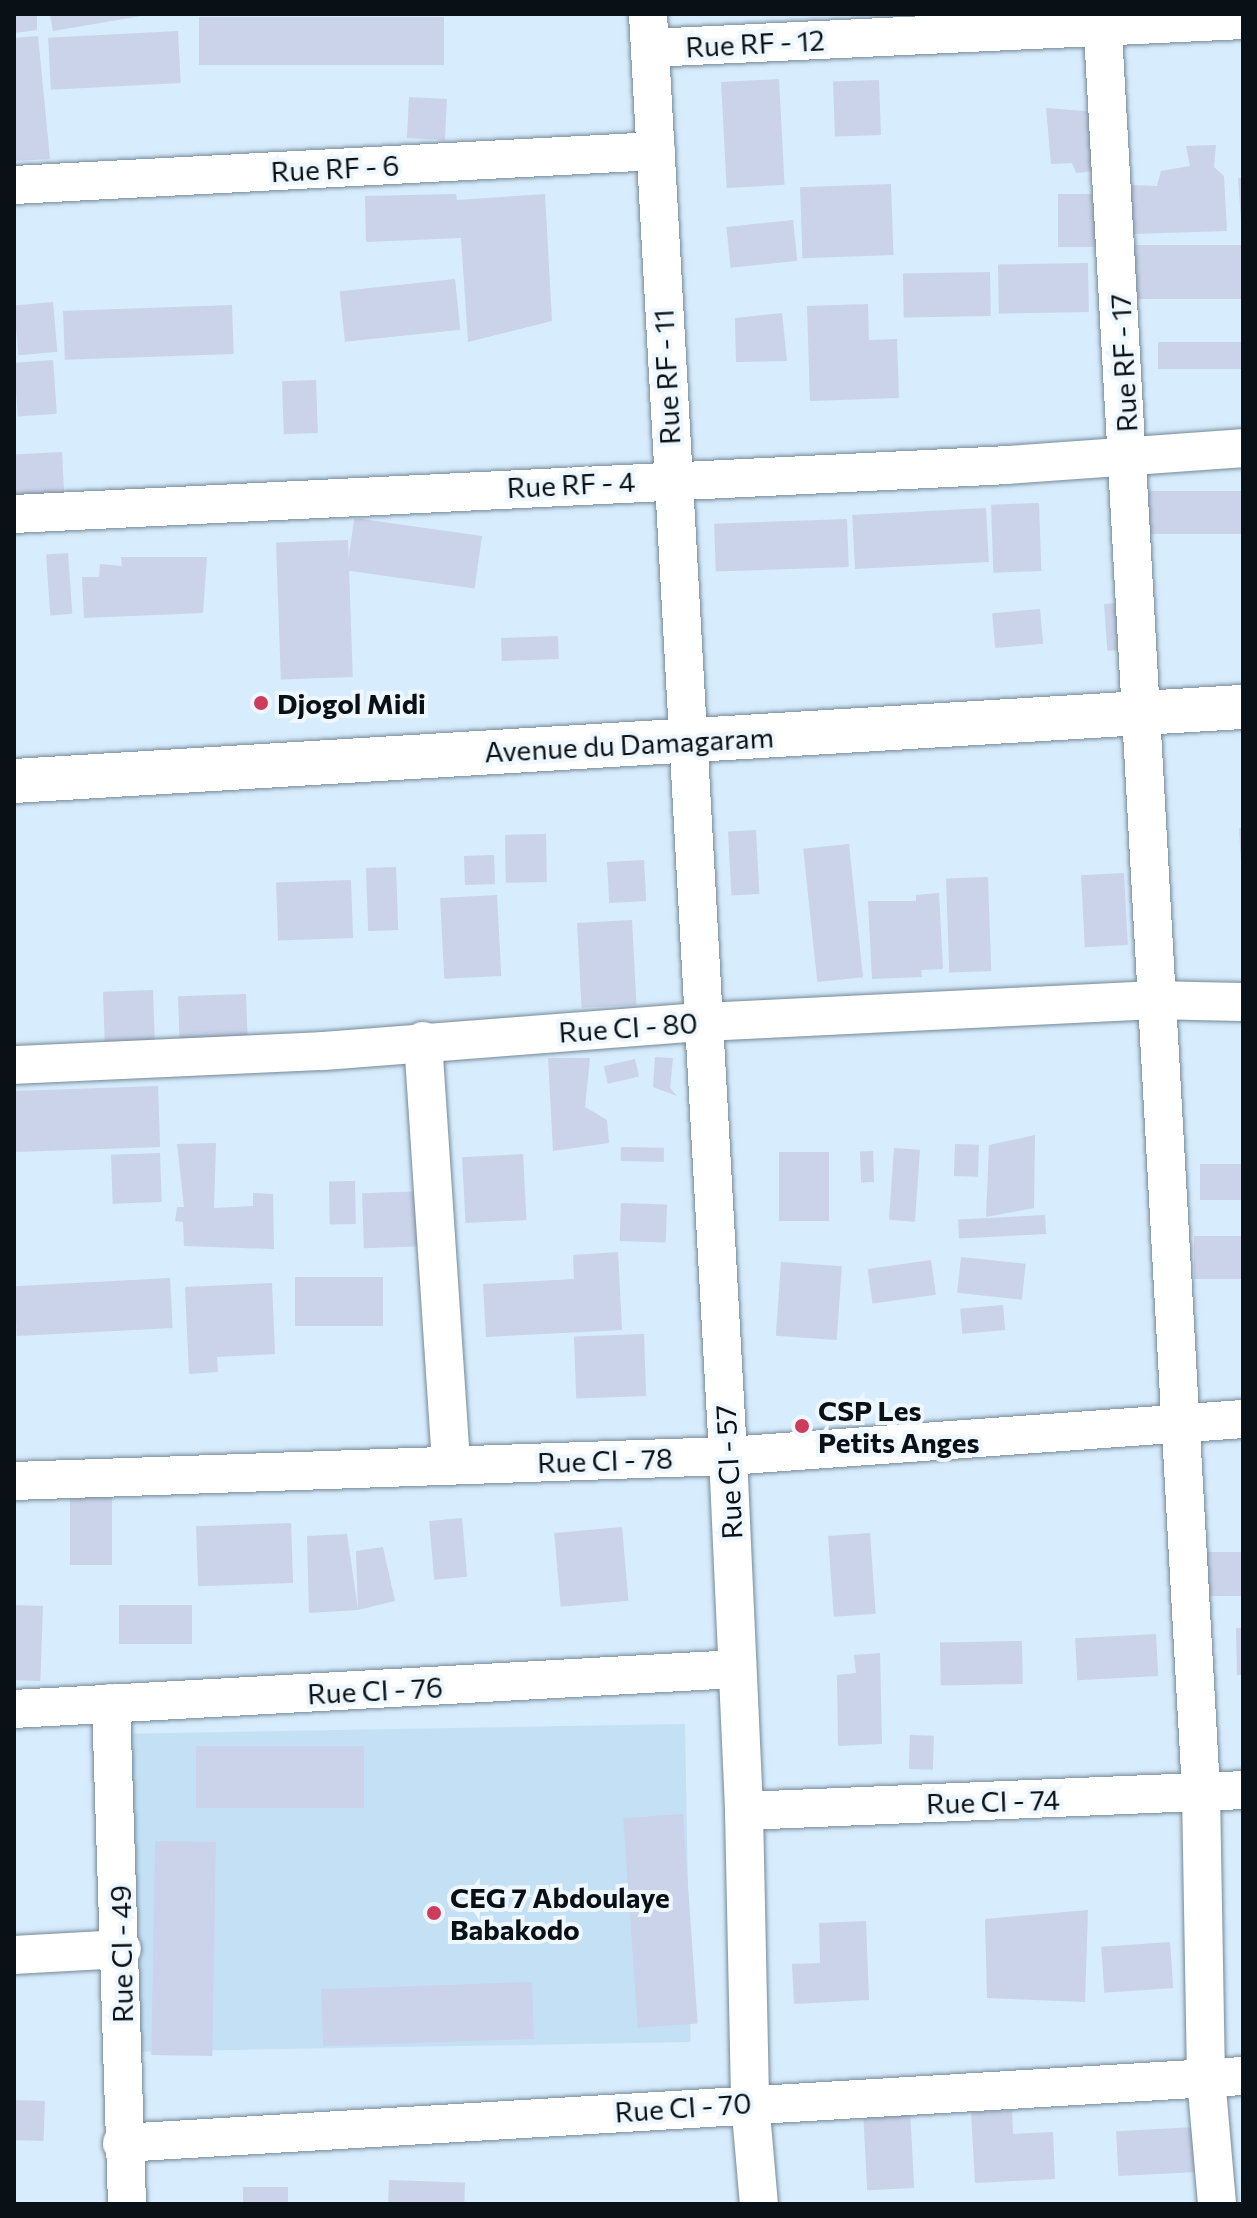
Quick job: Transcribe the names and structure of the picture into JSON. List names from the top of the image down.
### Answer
{
  "streets": {
    "street": [
      "Rue RF - 12",
      "Rue RF - 6",
      "Rue RF - 17",
      "Rue RF - 11",
      "Rue RF - 4",
      "Avenue du Damagaram",
      "Rue CI - 80",
      "Rue CI - 78",
      "Rue CI - 57",
      "Rue CI - 76",
      "Rue CI - 74",
      "Rue CI - 49",
      "Rue CI - 70"
    ]
  },
  "crossings": [
    ["Rue RF - 12", "Rue RF - 17"],
    ["Rue RF - 12", "Rue RF - 11"],
    ["Rue RF - 6", "Rue RF - 11"],
    ["Rue RF - 17", "Rue RF - 4"],
    ["Rue RF - 17", "Avenue du Damagaram"],
    ["Rue RF - 17", "Rue CI - 80"],
    ["Rue RF - 17", "Rue CI - 78"],
    ["Rue RF - 17", "Rue CI - 74"],
    ["Rue RF - 17", "Rue CI - 70"],
    ["Rue RF - 11", "Rue RF - 4"],
    ["Rue RF - 11", "Avenue du Damagaram"],
    ["Rue RF - 11", "Rue CI - 57"],
    ["Avenue du Damagaram", "Rue CI - 57"],
    ["Rue CI - 80", "Rue CI - 57"],
    ["Rue CI - 78", "Rue CI - 57"],
    ["Rue CI - 57", "Rue CI - 76"],
    ["Rue CI - 57", "Rue CI - 74"],
    ["Rue CI - 57", "Rue CI - 70"],
    ["Rue CI - 76", "Rue CI - 49"],
    ["Rue CI - 49", "Rue CI - 70"]
  ],
  "places": ["Djogol Midi", "CSP Les Petits Anges", "CEG 7 Abdoulaye Babakodo"]
}
